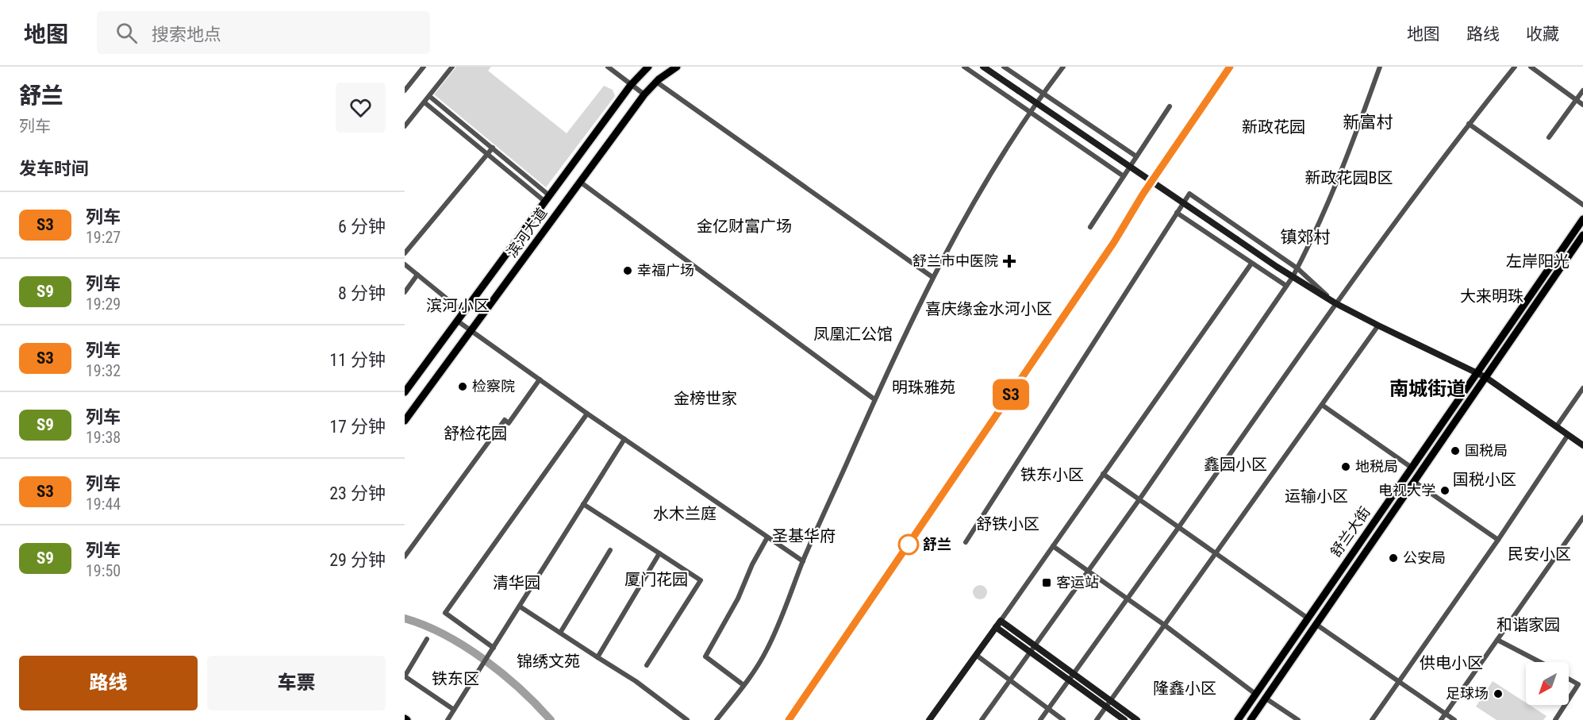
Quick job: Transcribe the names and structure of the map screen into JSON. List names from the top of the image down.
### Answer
{
  "streets": {
    "main road": ["滨河大道", "舒兰大街"]
  },
  "districts": [
    "新富村",
    "新政花园",
    "新政花园B区",
    "金亿财富广场",
    "镇郊村",
    "左岸阳光",
    "大来明珠",
    "滨河小区",
    "喜庆缘金水河小区",
    "凤凰汇公馆",
    "明珠雅苑",
    "南城街道",
    "金榜世家",
    "舒检花园",
    "鑫园小区",
    "铁东小区",
    "国税小区",
    "运输小区",
    "水木兰庭",
    "舒铁小区",
    "圣基华府",
    "民安小区",
    "厦门花园",
    "清华园",
    "和谐家园",
    "锦绣文苑",
    "供电小区",
    "铁东区",
    "隆鑫小区"
  ],
  "places": {
    "health": ["舒兰市中医院"],
    "other": [
      "幸福广场",
      "检察院",
      "国税局",
      "地税局",
      "电视大学",
      "舒兰",
      "公安局",
      "足球场"
    ],
    "transit": ["客运站"]
  },
  "north": "bottom left",
  "page": {
    "header": "地图",
    "search": "搜索地点",
    "nav": ["地图", "路线", "收藏"],
    "heading": [
      ["舒兰", "列车"],
      "发车时间"
    ],
    "on_map": "S3",
    "list": [
      {
        "mark": "S3",
        "name": "列车",
        "note": "19:27",
        "value": "6 分钟"
      },
      {
        "mark": "S9",
        "name": "列车",
        "note": "19:29",
        "value": "8 分钟"
      },
      {
        "mark": "S3",
        "name": "列车",
        "note": "19:32",
        "value": "11 分钟"
      },
      {
        "mark": "S9",
        "name": "列车",
        "note": "19:38",
        "value": "17 分钟"
      },
      {
        "mark": "S3",
        "name": "列车",
        "note": "19:44",
        "value": "23 分钟"
      },
      {
        "mark": "S9",
        "name": "列车",
        "note": "19:50",
        "value": "29 分钟"
      }
    ],
    "buttons": ["路线", "车票"]
  }
}
